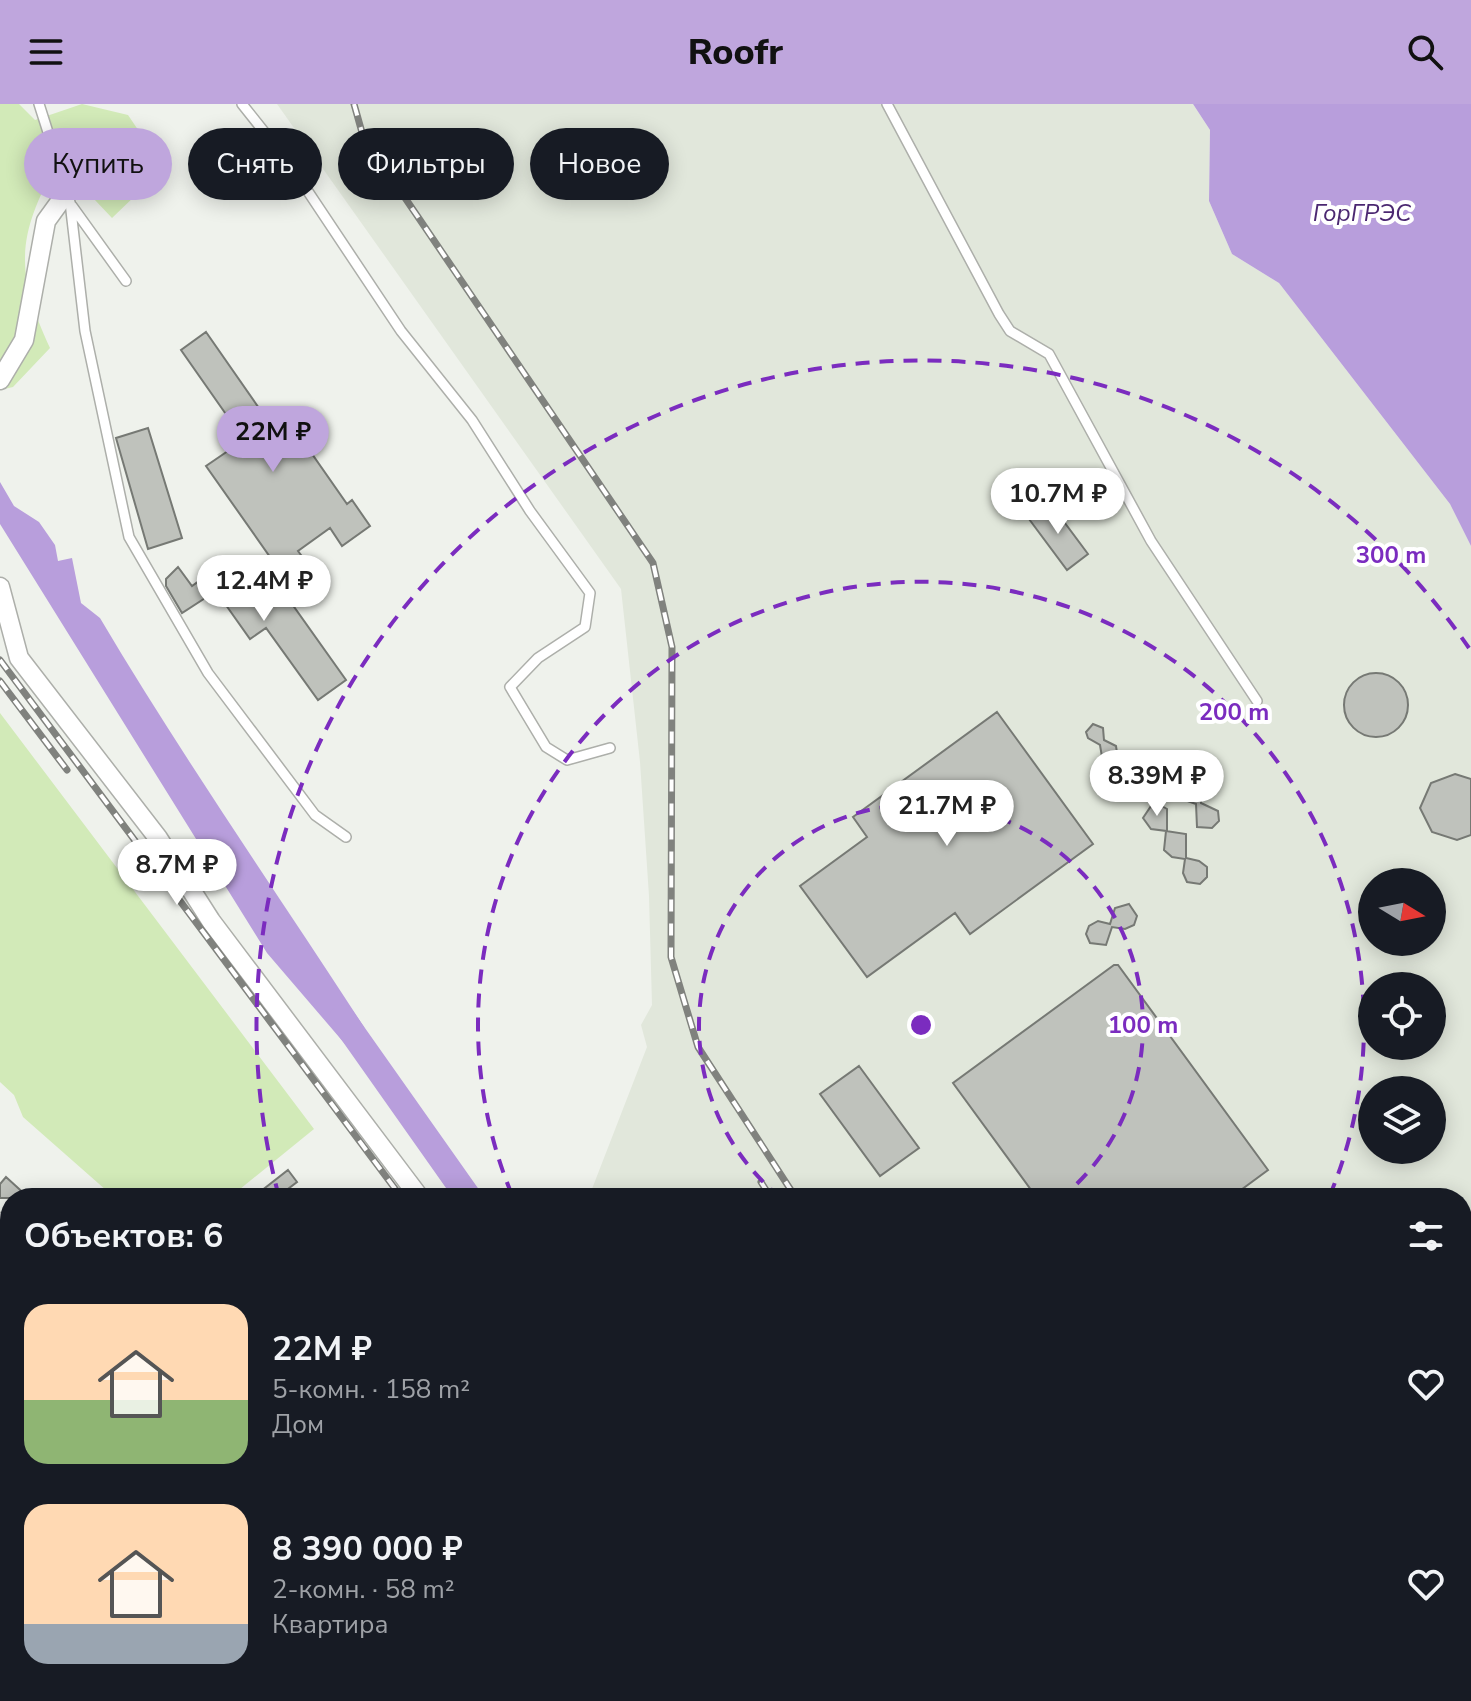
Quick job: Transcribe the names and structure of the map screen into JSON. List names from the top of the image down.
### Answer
{
  "water": ["ГорГРЭС"],
  "north": "right",
  "page": {
    "header": "Roofr",
    "chip": [
      "Купить",
      "Снять",
      "Фильтры",
      "Новое"
    ],
    "price": [
      "22M ₽",
      "10.7M ₽",
      "12.4M ₽",
      "8.39M ₽",
      "21.7M ₽",
      "8.7M ₽"
    ],
    "heading": "Объектов: 6",
    "list": [
      {
        "name": "22M ₽",
        "note": "5-комн. · 158 m² · Дом"
      },
      {
        "name": "8 390 000 ₽",
        "note": "2-комн. · 58 m² · Квартира"
      }
    ]
  },
  "rings": ["300 m", "200 m", "100 m"]
}
